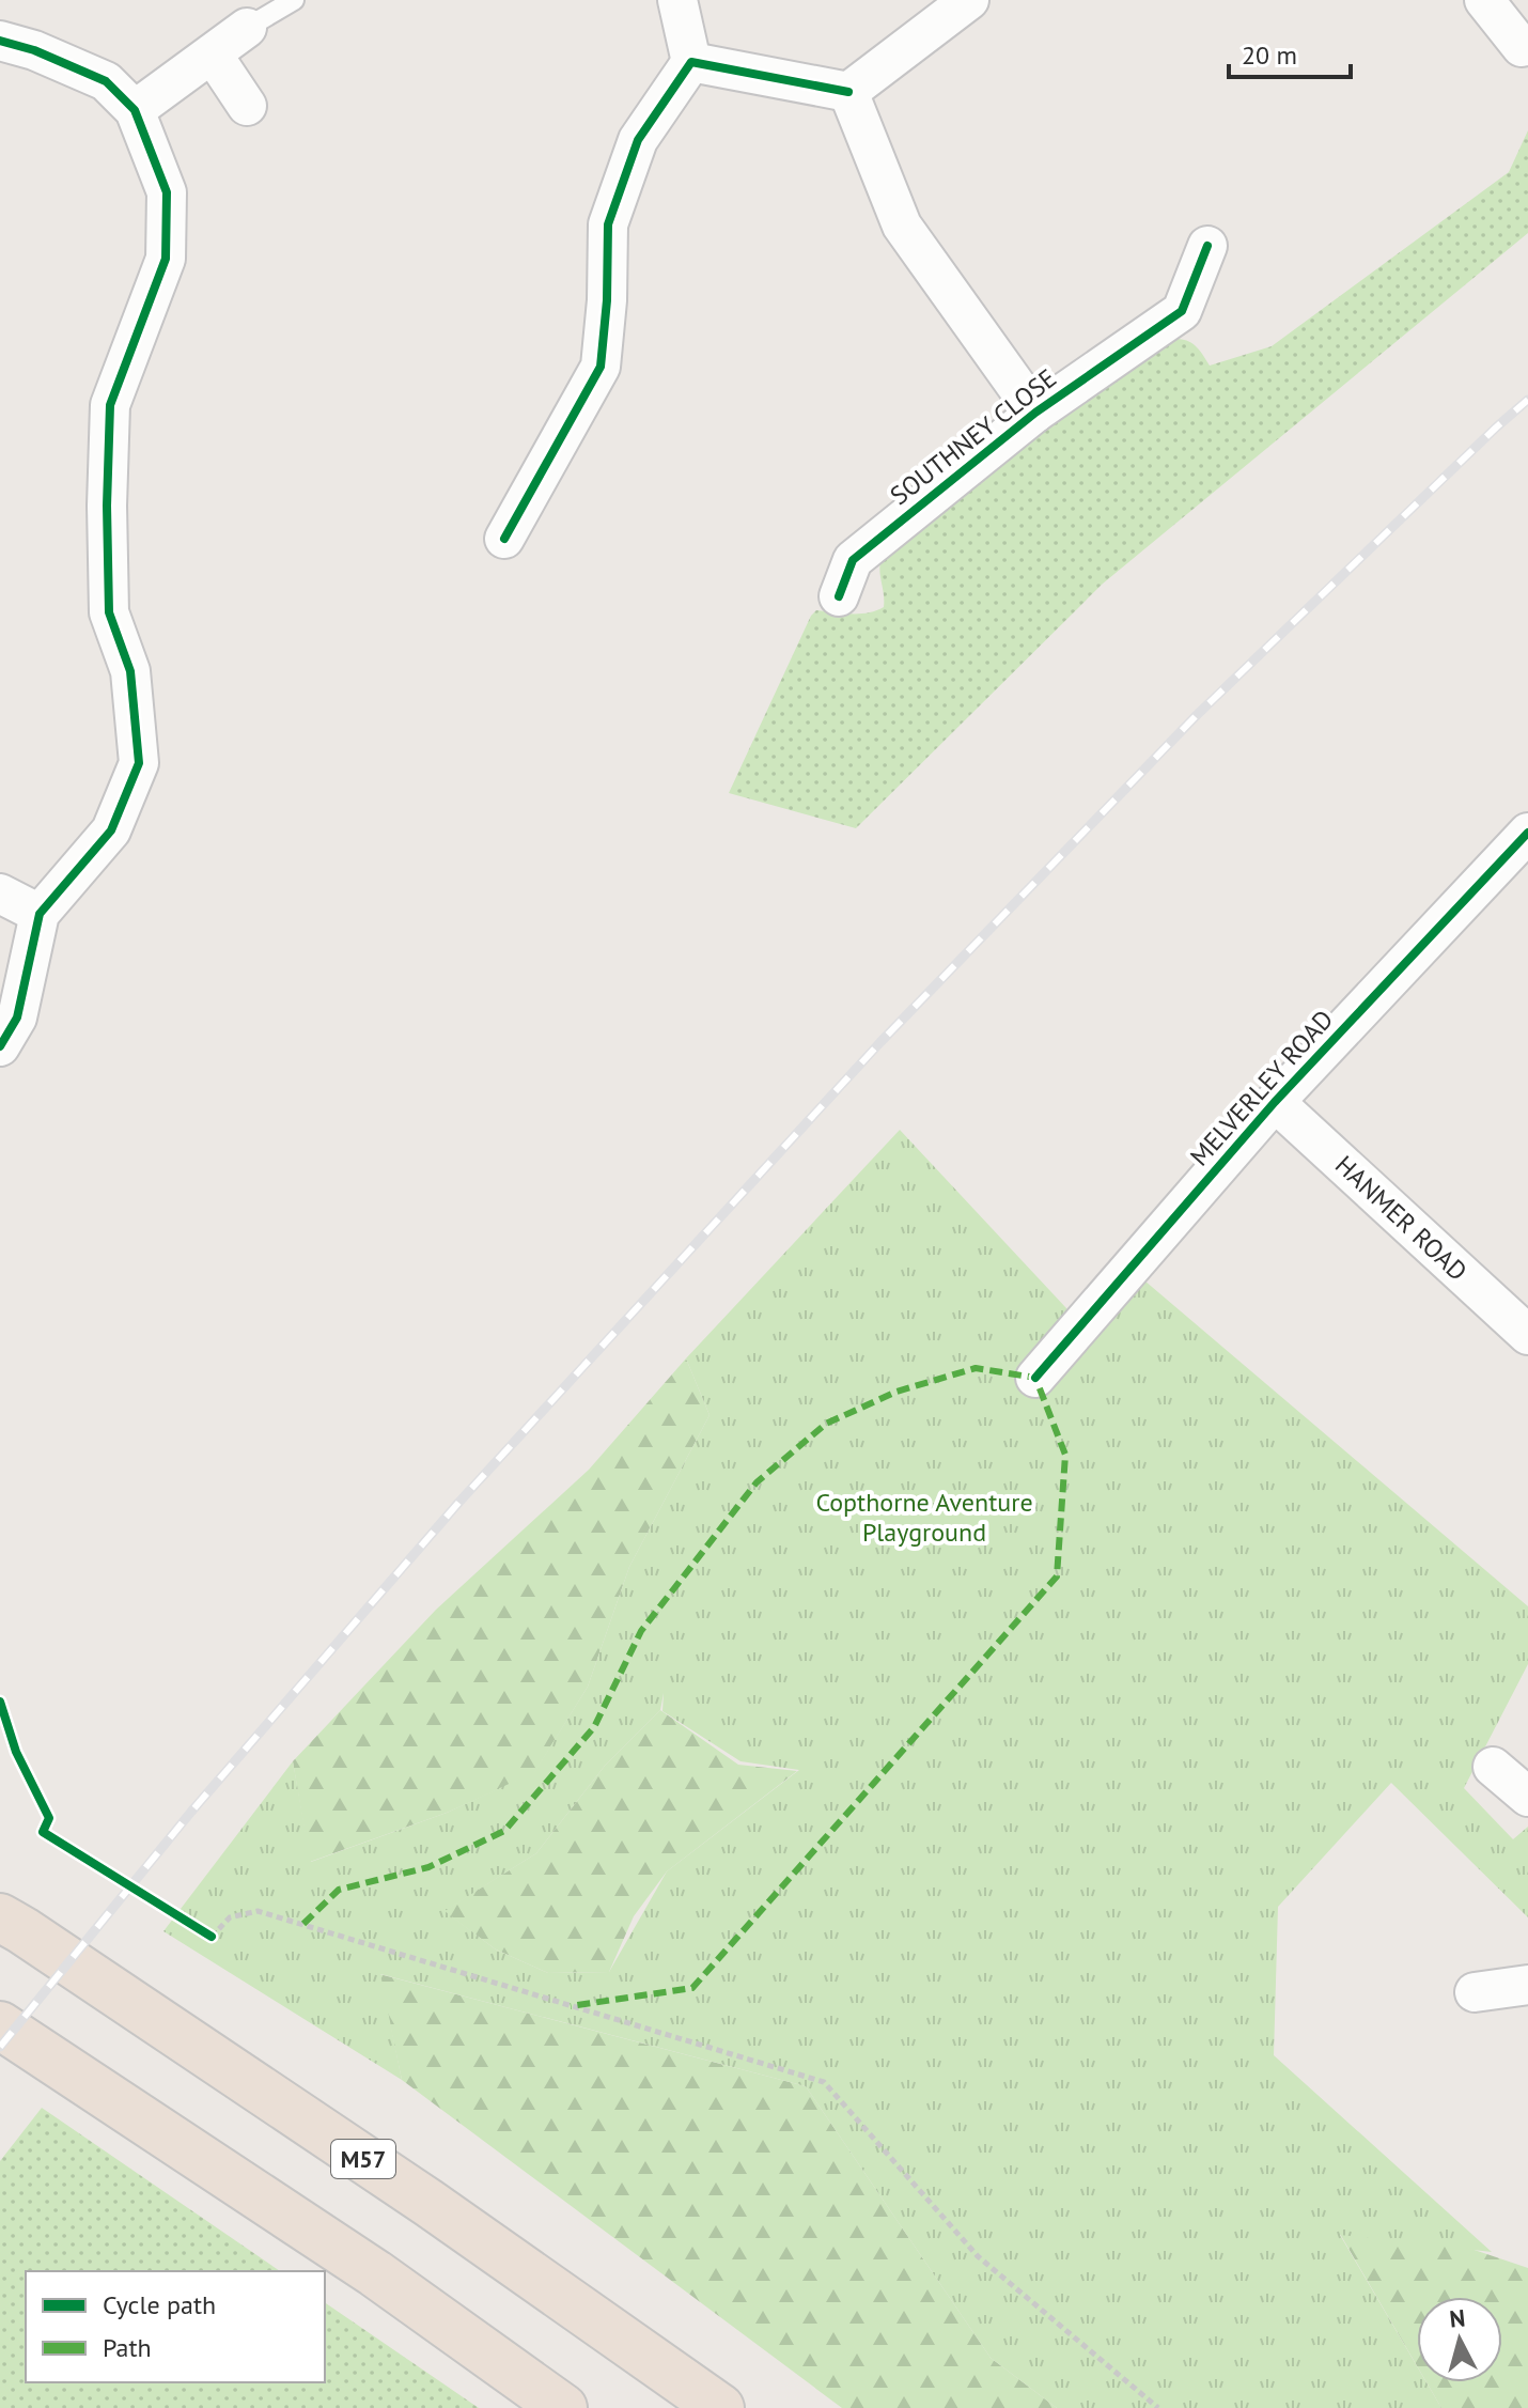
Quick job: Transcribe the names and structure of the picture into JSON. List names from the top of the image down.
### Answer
{
  "streets": {
    "highway": ["M57"],
    "street": ["SOUTHNEY CLOSE", "MELVERLEY ROAD", "HANMER ROAD"]
  },
  "crossings": [
    ["MELVERLEY ROAD", "HANMER ROAD"]
  ],
  "parks": ["Copthorne Aventure Playground"],
  "legend": ["Cycle path", "Path"],
  "scale_bar": "20 m",
  "north": "top"
}
